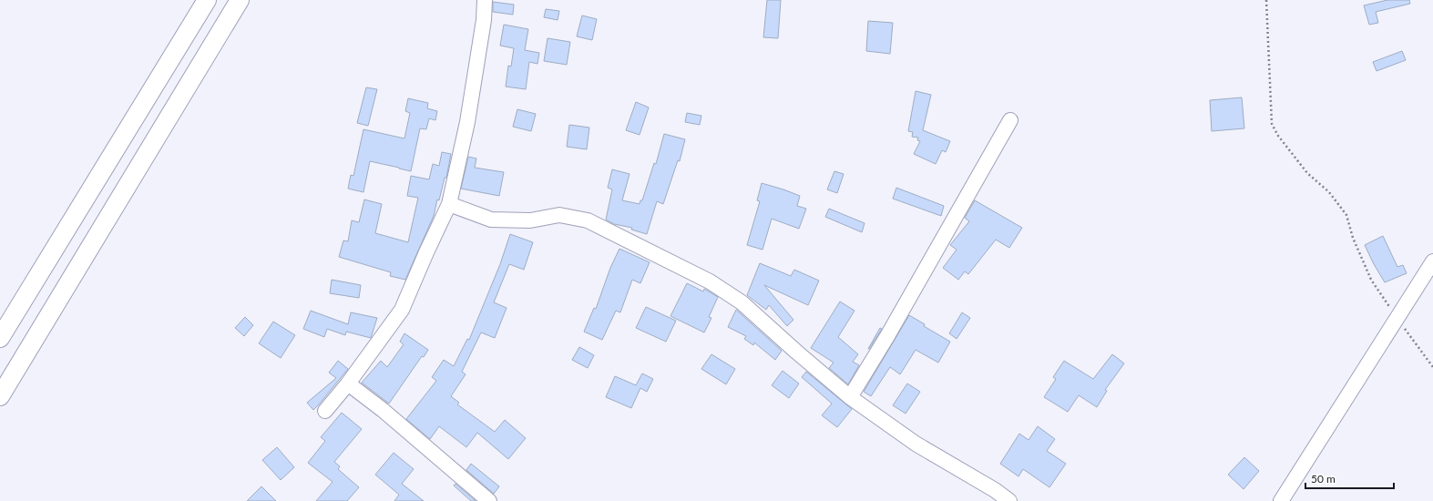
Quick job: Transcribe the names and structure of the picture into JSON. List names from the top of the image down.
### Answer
{
  "scale_bar": "50 m"
}
